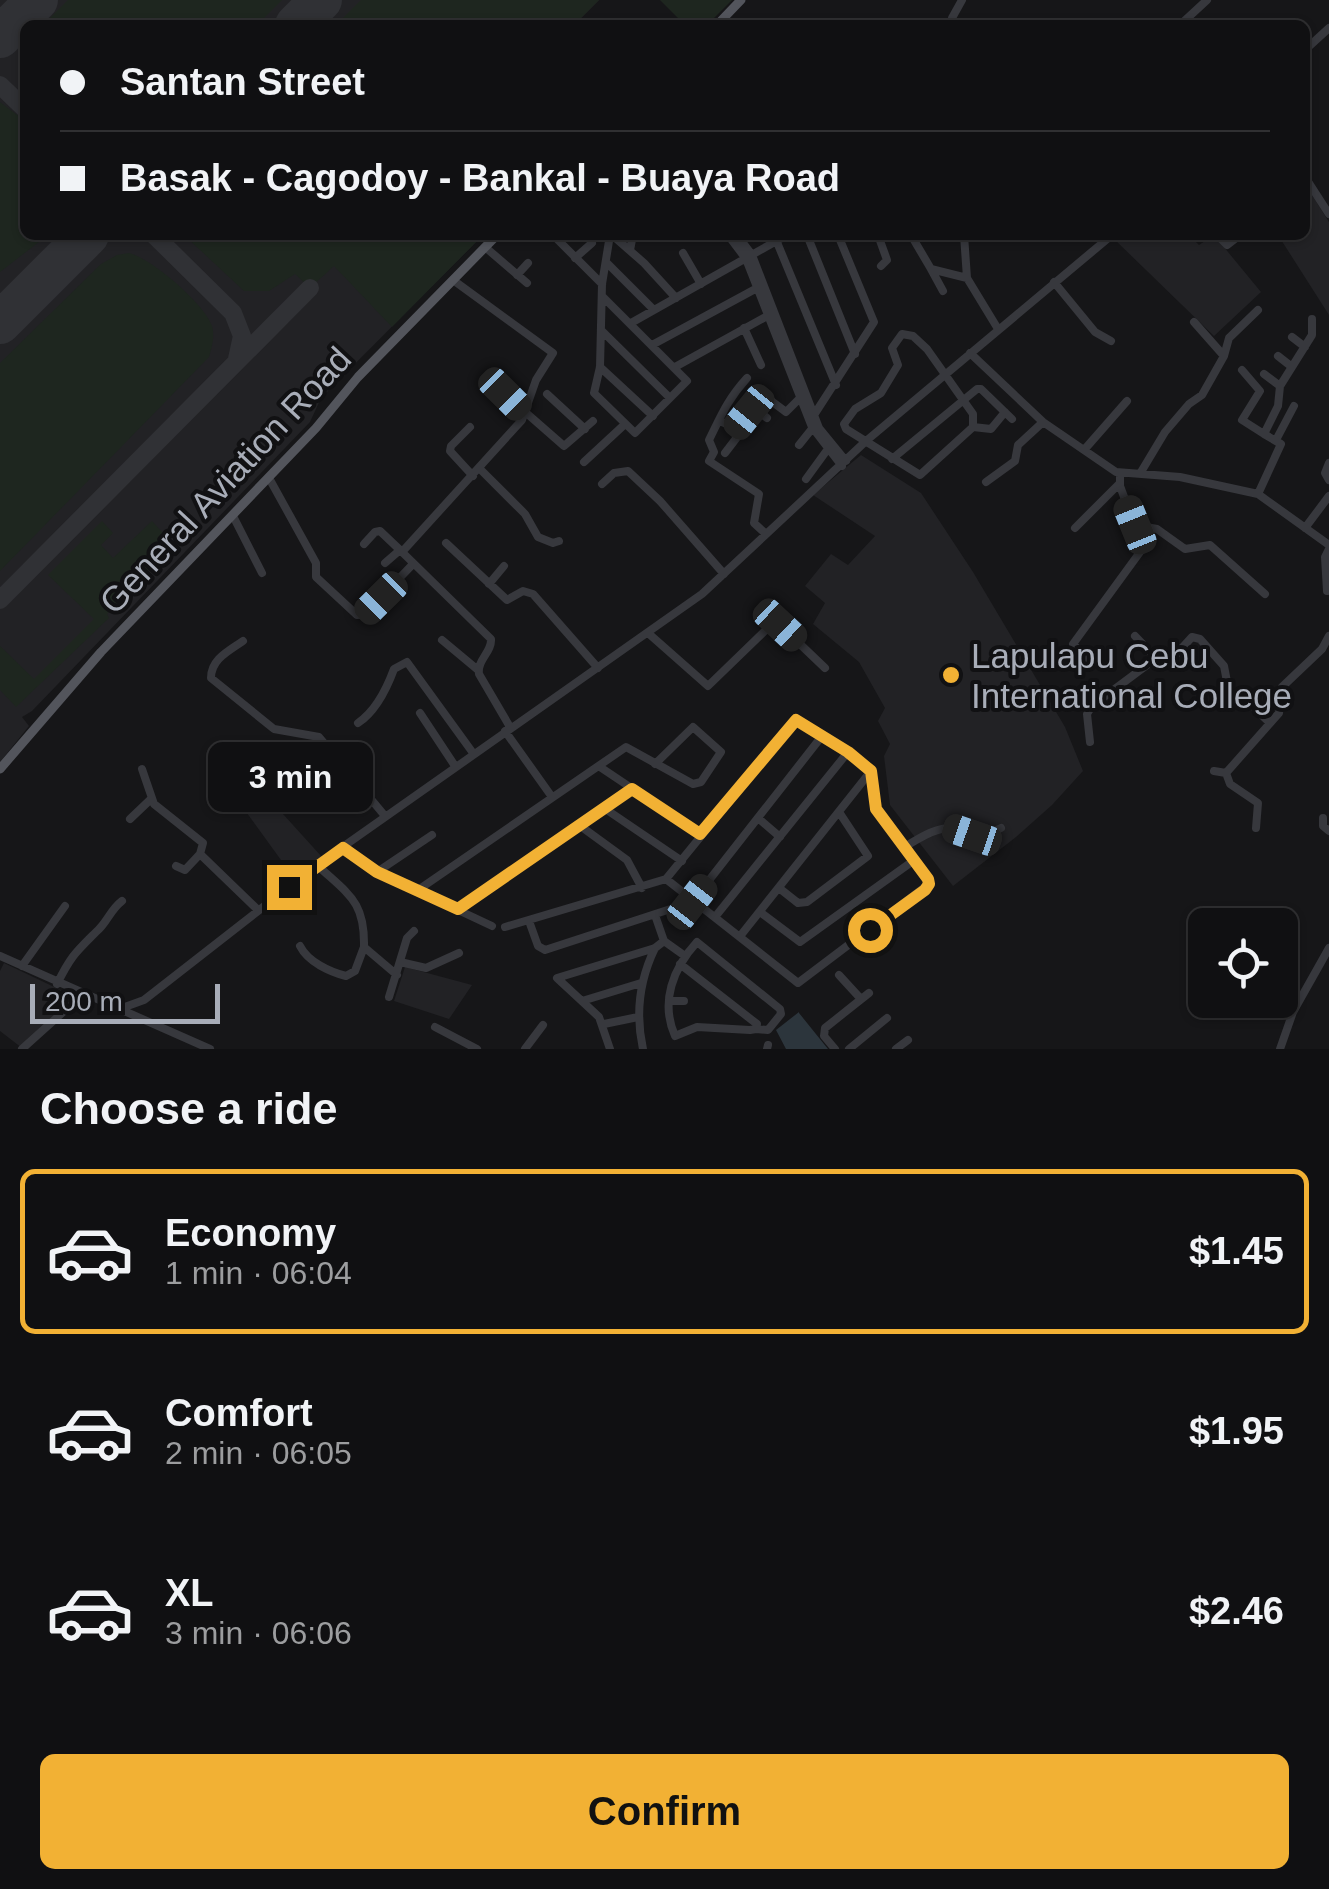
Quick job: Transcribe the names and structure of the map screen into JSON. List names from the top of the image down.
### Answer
{
  "streets": {
    "main road": ["General Aviation Road"]
  },
  "places": ["Lapulapu Cebu International College"],
  "scale_bar": "200 m",
  "page": {
    "banner": ["Santan Street", "Basak - Cagodoy - Bankal - Buaya Road"],
    "bubble": "3 min",
    "scale": "200 m",
    "heading": "Choose a ride",
    "list": [
      {
        "name": "Economy",
        "note": "1 min · 06:04",
        "value": "$1.45"
      },
      {
        "name": "Comfort",
        "note": "2 min · 06:05",
        "value": "$1.95"
      },
      {
        "name": "XL",
        "note": "3 min · 06:06",
        "value": "$2.46"
      }
    ],
    "buttons": "Confirm"
  }
}
